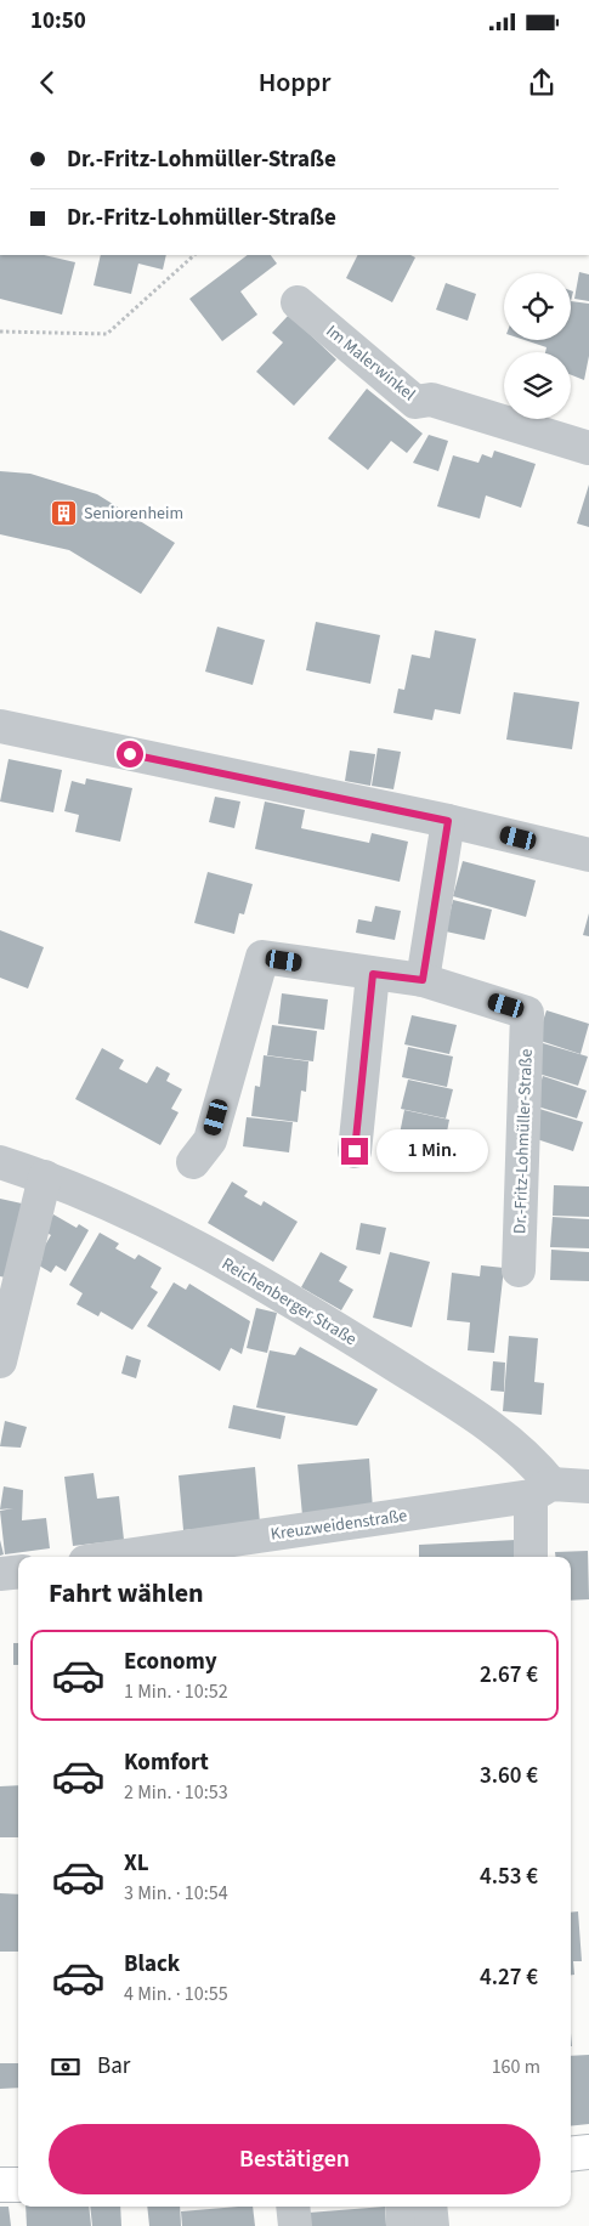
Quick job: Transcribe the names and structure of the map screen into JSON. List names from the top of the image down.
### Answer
{
  "streets": {
    "street": [
      "Im Malerwinkel",
      "Dr.-Fritz-Lohmüller-Straße",
      "Reichenberger Straße",
      "Kreuzweidenstraße"
    ]
  },
  "crossings": [
    ["Reichenberger Straße", "Kreuzweidenstraße"]
  ],
  "places": {
    "building": ["Seniorenheim"]
  },
  "page": {
    "status": "10:50",
    "header": "Hoppr",
    "banner": ["Dr.-Fritz-Lohmüller-Straße", "Dr.-Fritz-Lohmüller-Straße"],
    "bubble": "1 Min.",
    "heading": "Fahrt wählen",
    "list": [
      {
        "name": "Economy",
        "note": "1 Min. · 10:52",
        "value": "2.67 €"
      },
      {
        "name": "Komfort",
        "note": "2 Min. · 10:53",
        "value": "3.60 €"
      },
      {
        "name": "XL",
        "note": "3 Min. · 10:54",
        "value": "4.53 €"
      },
      {
        "name": "Black",
        "note": "4 Min. · 10:55",
        "value": "4.27 €"
      }
    ],
    "pay": ["Bar", "160 m"],
    "buttons": "Bestätigen"
  }
}
